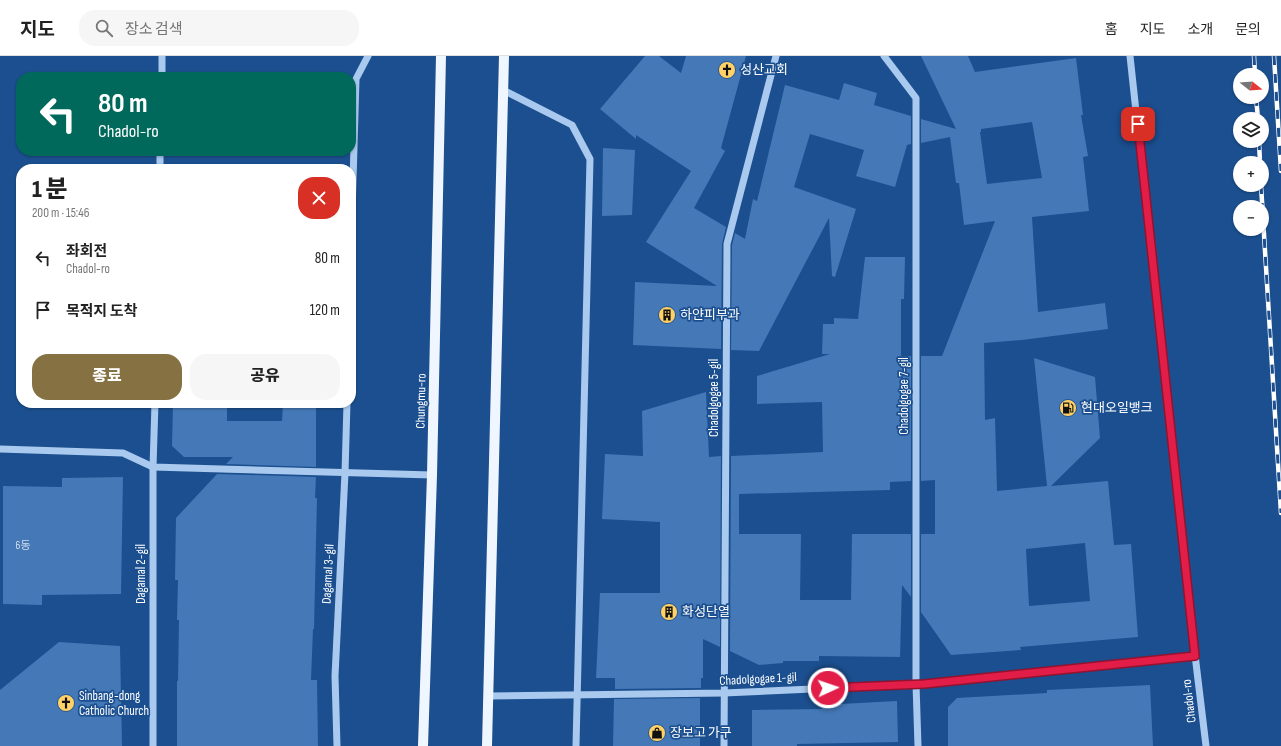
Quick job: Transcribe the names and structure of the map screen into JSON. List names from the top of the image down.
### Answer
{
  "streets": {
    "main road": ["Chungmu-ro"],
    "street": [
      "Chadolgogae 7-gil",
      "Chadolgogae 5-gil",
      "Dagamal 2-gil",
      "Dagamal 3-gil",
      "Chadolgogae 1-gil",
      "Chadol-ro"
    ]
  },
  "crossings": [
    ["Chadolgogae 7-gil", "Chadolgogae 1-gil"],
    ["Chadolgogae 5-gil", "Chadolgogae 1-gil"],
    ["Chadolgogae 1-gil", "Chadol-ro"]
  ],
  "places": {
    "church": ["성산교회", "Sinbang-dong Catholic Church"],
    "building": ["하얀피부과", "화성단열"],
    "fuel station": ["현대오일뱅크"],
    "shop": ["장보고 가구"]
  },
  "house_numbers": ["6동"],
  "north": "right",
  "page": {
    "header": "지도",
    "search": "장소 검색",
    "nav": [
      "홈",
      "지도",
      "소개",
      "문의"
    ],
    "map_buttons": ["+", "−"],
    "turn": ["80 m", "Chadol-ro"],
    "heading": ["1 분", "200 m · 15:46"],
    "list": [
      {
        "name": "좌회전",
        "note": "Chadol-ro",
        "value": "80 m"
      },
      {
        "name": "목적지 도착",
        "value": "120 m"
      }
    ],
    "buttons": ["종료", "공유"]
  }
}
